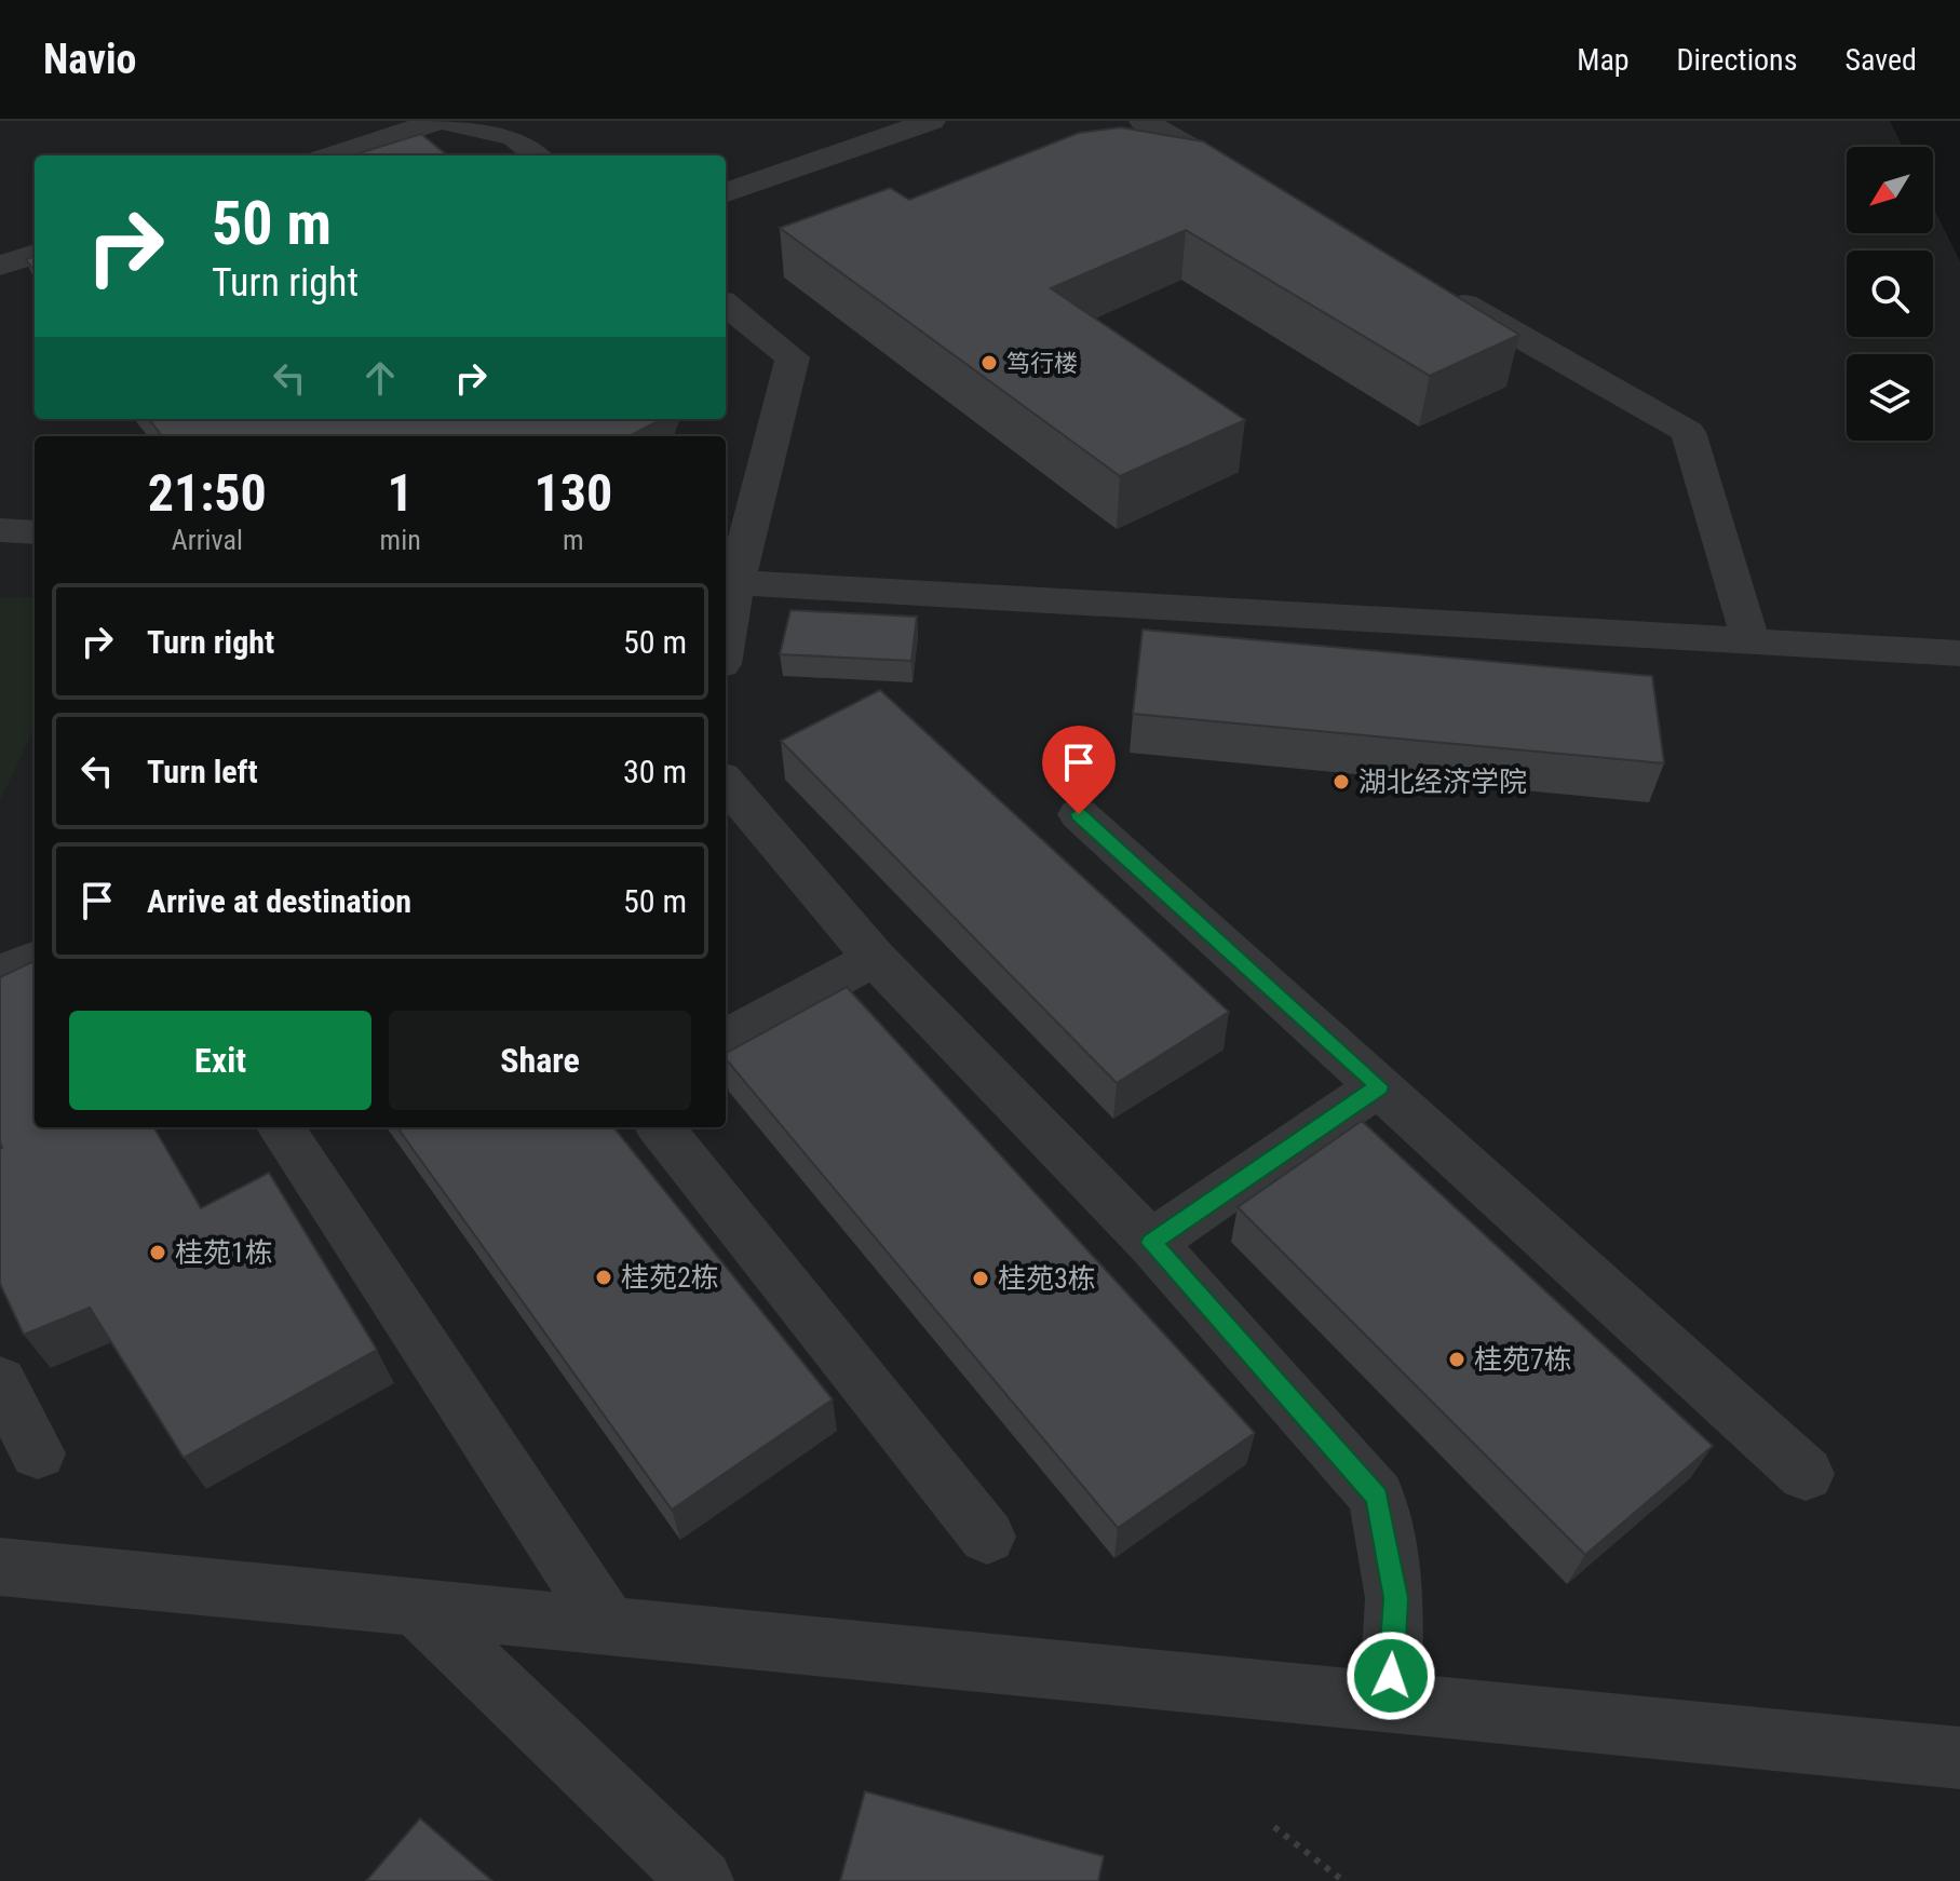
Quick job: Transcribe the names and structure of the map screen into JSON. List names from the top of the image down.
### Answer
{
  "places": [
    "笃行楼",
    "湖北经济学院",
    "桂苑1栋",
    "桂苑2栋",
    "桂苑3栋",
    "桂苑7栋"
  ],
  "north": "bottom left",
  "page": {
    "header": "Navio",
    "nav": ["Map", "Directions", "Saved"],
    "turn": ["50 m", "Turn right"],
    "eta": [
      "21:50",
      "Arrival",
      "1",
      "min",
      "130",
      "m"
    ],
    "list": [
      {
        "name": "Turn right",
        "value": "50 m"
      },
      {
        "name": "Turn left",
        "value": "30 m"
      },
      {
        "name": "Arrive at destination",
        "value": "50 m"
      }
    ],
    "buttons": ["Exit", "Share"]
  }
}
